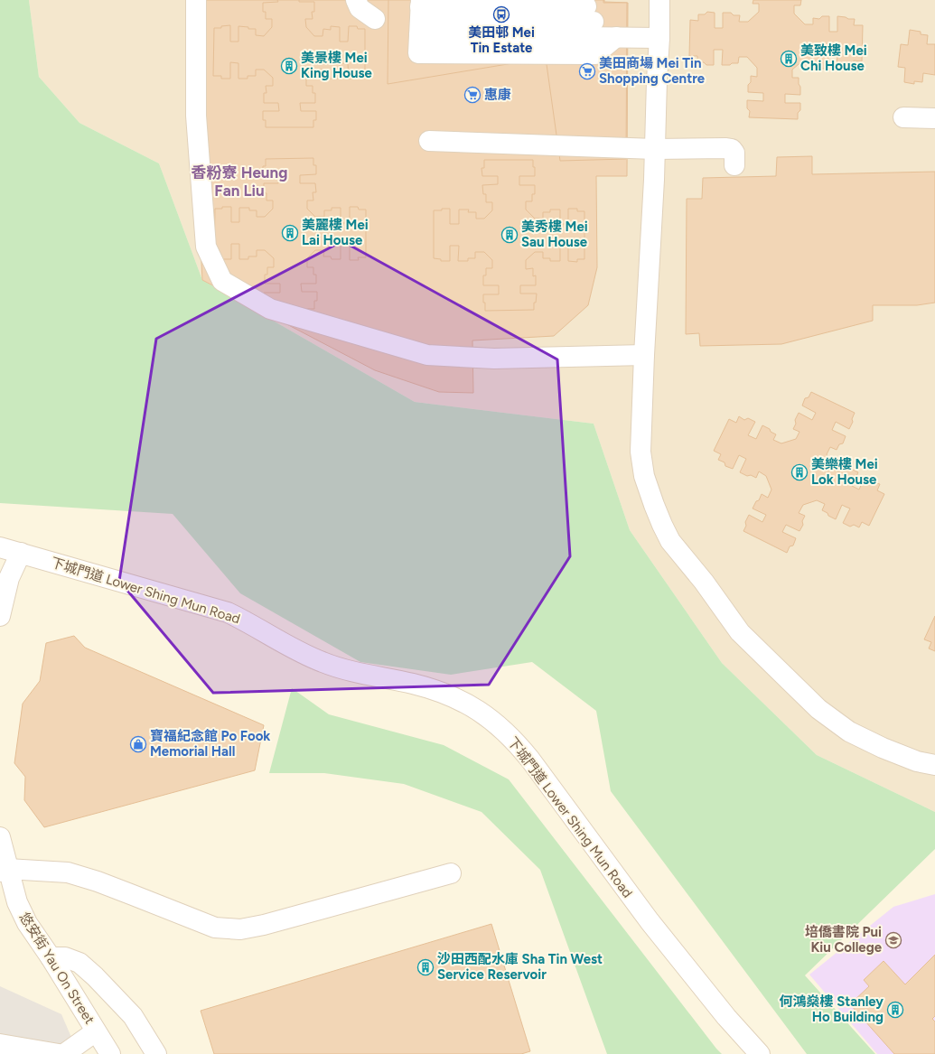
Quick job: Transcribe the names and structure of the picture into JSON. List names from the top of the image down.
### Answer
{
  "streets": {
    "street": ["下城門道 Lower Shing Mun Road", "悠安街 Yau On Street"]
  },
  "districts": ["香粉寮 Heung Fan Liu"],
  "places": {
    "bus stop": ["美田邨 Mei Tin Estate"],
    "building": [
      "美致樓 Mei Chi House",
      "美景樓 Mei King House",
      "美麗樓 Mei Lai House",
      "美秀樓 Mei Sau House",
      "美樂樓 Mei Lok House",
      "沙田西配水庫 Sha Tin West Service Reservoir",
      "何鴻燊樓 Stanley Ho Building"
    ],
    "supermarket": ["美田商場 Mei Tin Shopping Centre", "惠康"],
    "shop": ["寶福紀念館 Po Fook Memorial Hall"],
    "school or university": ["培僑書院 Pui Kiu College"]
  }
}
